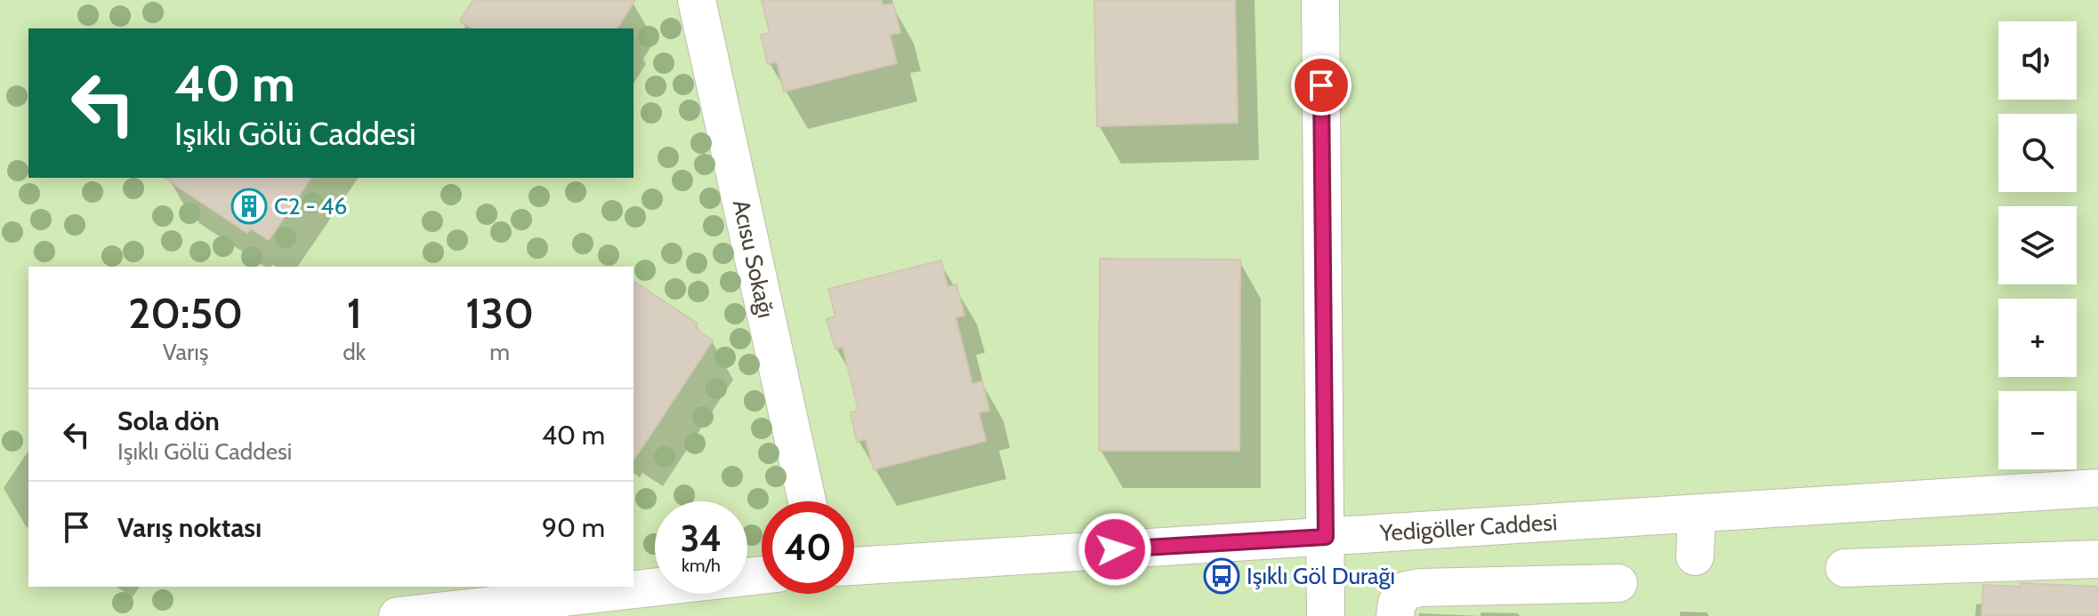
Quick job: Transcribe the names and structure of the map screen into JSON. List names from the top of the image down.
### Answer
{
  "streets": {
    "street": ["Acısu Sokağı", "Yedigöller Caddesi"]
  },
  "places": {
    "building": ["C2 - 46"],
    "bus stop": ["Işıklı Göl Durağı"]
  },
  "page": {
    "map_buttons": ["+", "−"],
    "turn": ["40 m", "Işıklı Gölü Caddesi"],
    "eta": [
      "20:50",
      "Varış",
      "1",
      "dk",
      "130",
      "m"
    ],
    "list": [
      {
        "name": "Sola dön",
        "note": "Işıklı Gölü Caddesi",
        "value": "40 m"
      },
      {
        "name": "Varış noktası",
        "value": "90 m"
      }
    ],
    "speed": "34 km/h",
    "limit": "40"
  }
}
